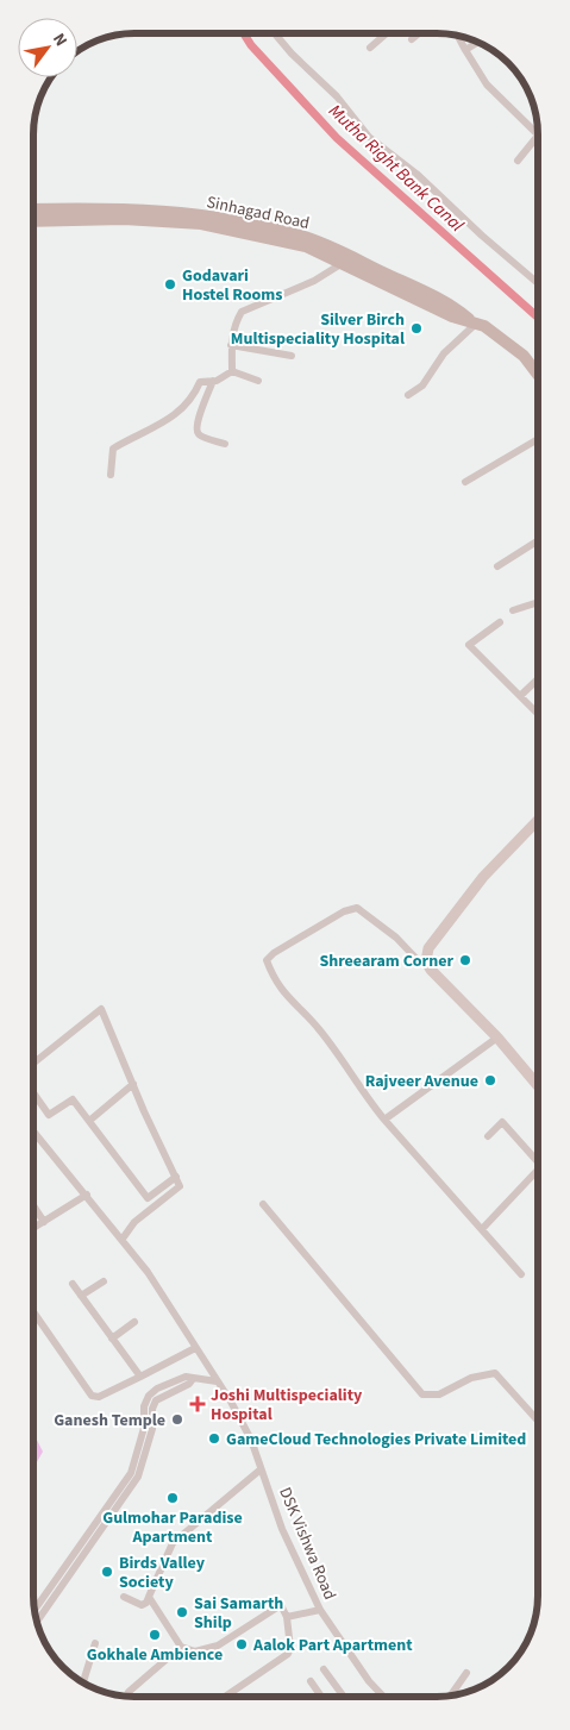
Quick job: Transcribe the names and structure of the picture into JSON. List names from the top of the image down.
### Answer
{
  "streets": {
    "main road": ["Sinhagad Road"],
    "street": ["DSK Vishwa Road"]
  },
  "water": ["Mutha Right Bank Canal"],
  "places": {
    "other": [
      "Godavari Hostel Rooms",
      "Silver Birch Multispeciality Hospital",
      "Shreearam Corner",
      "Rajveer Avenue",
      "Ganesh Temple",
      "GameCloud Technologies Private Limited",
      "Gulmohar Paradise Apartment",
      "Birds Valley Society",
      "Sai Samarth Shilp",
      "Gokhale Ambience",
      "Aalok Part Apartment"
    ],
    "health": ["Joshi Multispeciality Hospital"]
  },
  "north": "top right"
}
